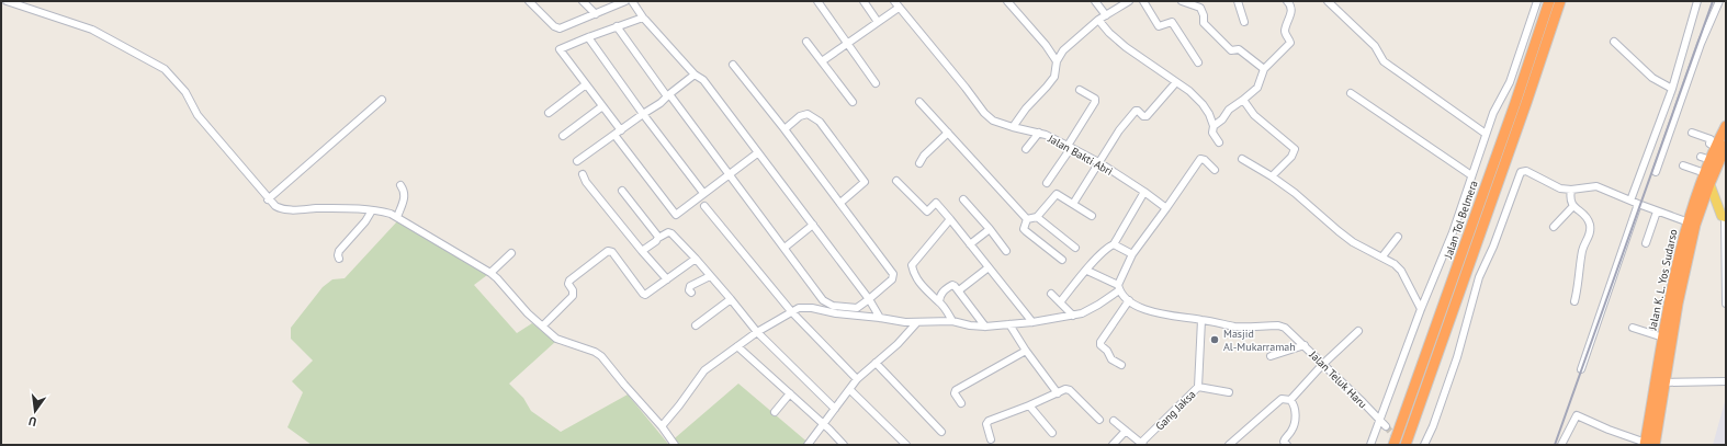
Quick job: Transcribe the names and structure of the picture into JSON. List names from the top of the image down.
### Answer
{
  "streets": {
    "highway": ["Jalan Tol Belmera", "Jalan K. L. Yos Sudarso"],
    "street": ["Jalan Bakti Abri", "Jalan Teluk Haru", "Gang Jaksa"]
  },
  "crossings": [
    ["Jalan Teluk Haru", "Gang Jaksa"]
  ],
  "places": ["Masjid Al-Mukarramah"],
  "north": "bottom"
}
